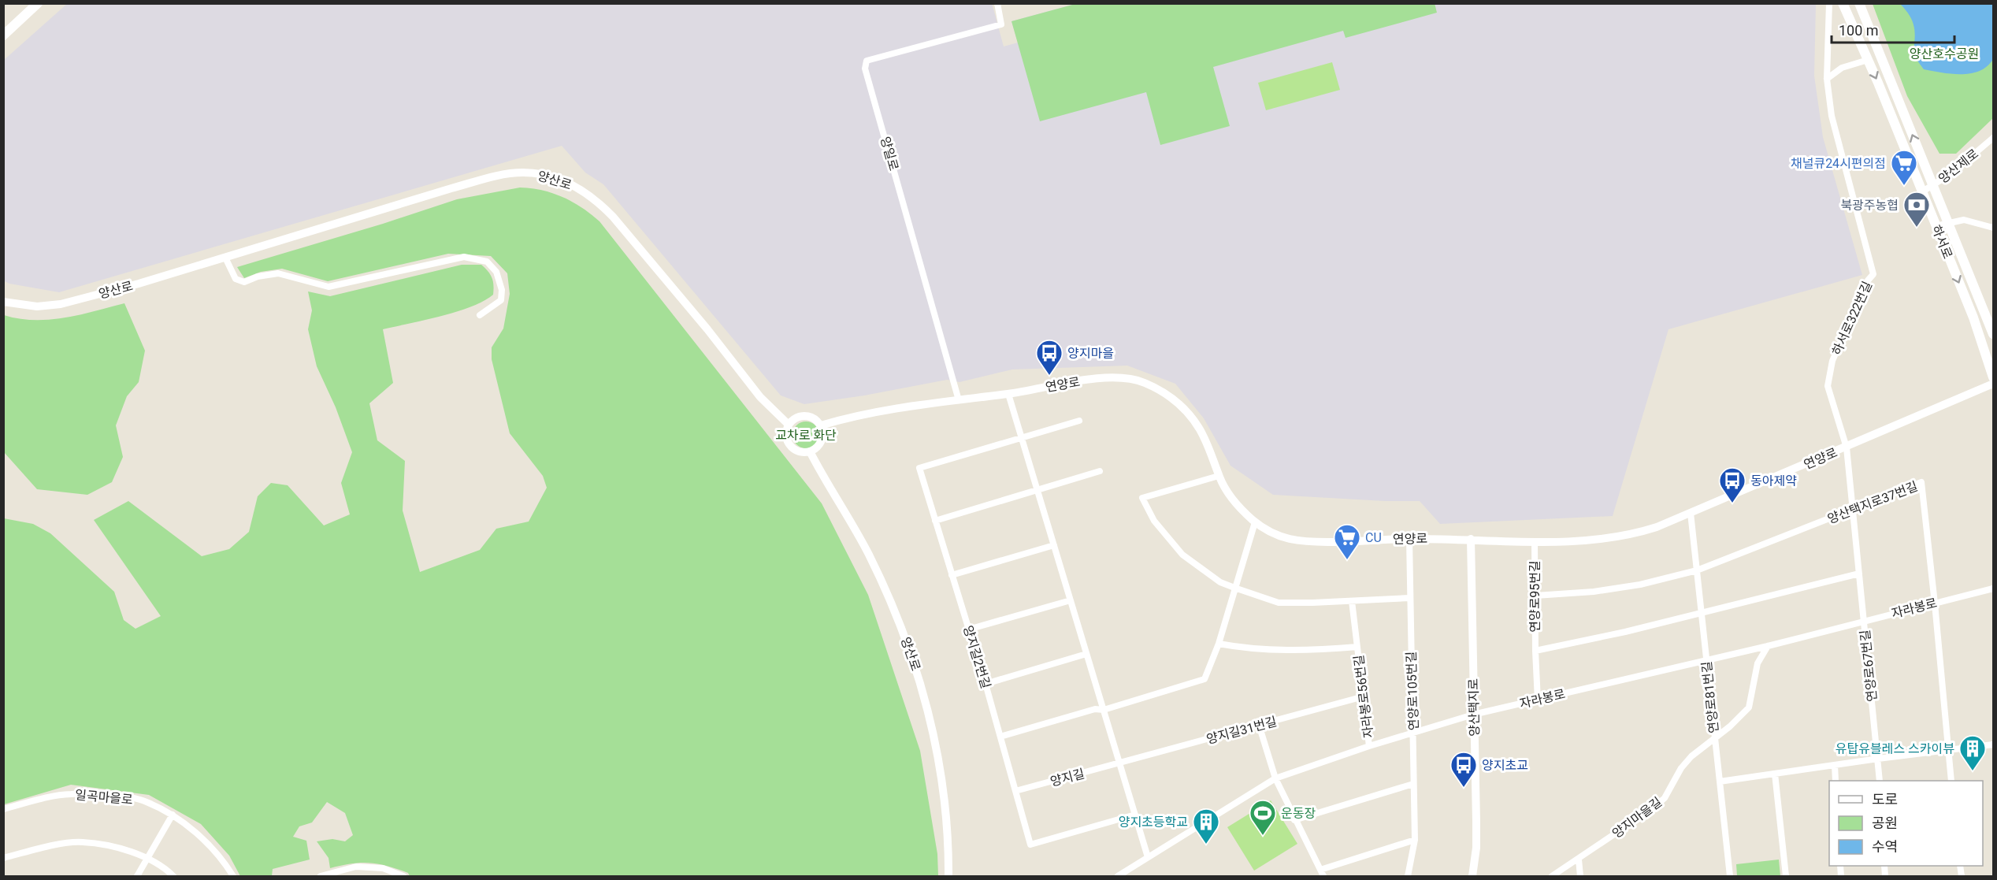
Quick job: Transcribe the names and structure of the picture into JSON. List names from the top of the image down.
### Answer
{
  "streets": {
    "main road": ["하서로"],
    "street": [
      "양일로",
      "양산제로",
      "양산로",
      "하서로322번길",
      "연양로",
      "양산택지로37번길",
      "연양로95번길",
      "자라봉로",
      "양지길2번길",
      "연양로67번길",
      "연양로105번길",
      "자라봉로56번길",
      "연양로81번길",
      "양산택지로",
      "양지길31번길",
      "양지길",
      "일곡마을로",
      "양지마을길"
    ]
  },
  "crossings": [
    ["양일로", "연양로"],
    ["양산제로", "하서로"],
    ["양산로", "연양로"],
    ["하서로322번길", "연양로"],
    ["하서로322번길", "연양로67번길"],
    ["연양로", "연양로95번길"],
    ["연양로", "연양로67번길"],
    ["연양로", "연양로105번길"],
    ["연양로", "연양로81번길"],
    ["연양로", "양산택지로"],
    ["양산택지로37번길", "연양로95번길"],
    ["양산택지로37번길", "자라봉로"],
    ["양산택지로37번길", "연양로67번길"],
    ["양산택지로37번길", "연양로81번길"],
    ["연양로95번길", "자라봉로"],
    ["연양로95번길", "연양로81번길"],
    ["자라봉로", "연양로67번길"],
    ["자라봉로", "연양로105번길"],
    ["자라봉로", "자라봉로56번길"],
    ["자라봉로", "연양로81번길"],
    ["자라봉로", "양산택지로"],
    ["자라봉로", "양지마을길"],
    ["양지길2번길", "양지길"],
    ["자라봉로56번길", "양지길31번길"],
    ["연양로81번길", "양지마을길"],
    ["양지길31번길", "양지길"]
  ],
  "parks": ["양산호수공원", "교차로 화단"],
  "places": {
    "supermarket": ["채널큐24시편의점", "CU"],
    "bank": ["북광주농협"],
    "bus stop": ["양지마을", "동아제약", "양지초교"],
    "building": ["유탑유블레스 스카이뷰", "양지초등학교"],
    "sports": ["운동장"]
  },
  "legend": ["도로", "공원", "수역"],
  "scale_bar": "100 m"
}
